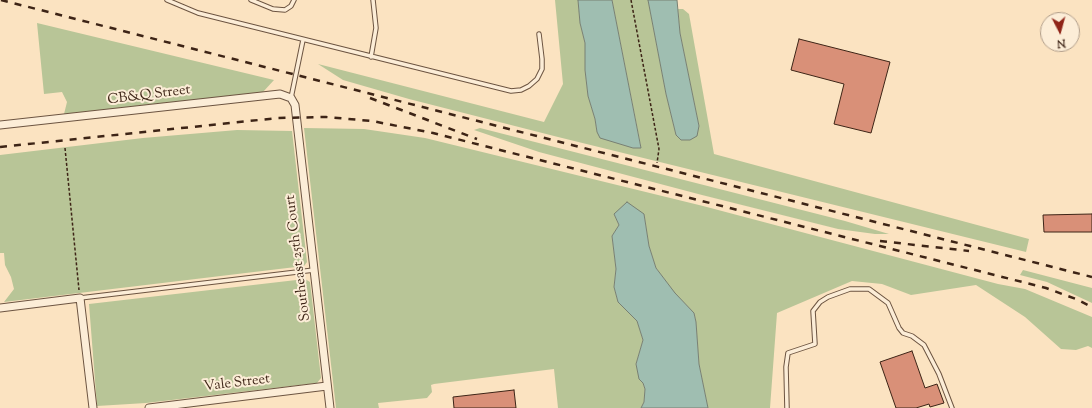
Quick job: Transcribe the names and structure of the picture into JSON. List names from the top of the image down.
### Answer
{
  "streets": {
    "street": ["CB&Q Street", "Southeast 25th Court", "Vale Street"]
  },
  "crossings": [
    ["CB&Q Street", "Southeast 25th Court"],
    ["Southeast 25th Court", "Vale Street"]
  ],
  "north": "bottom"
}
